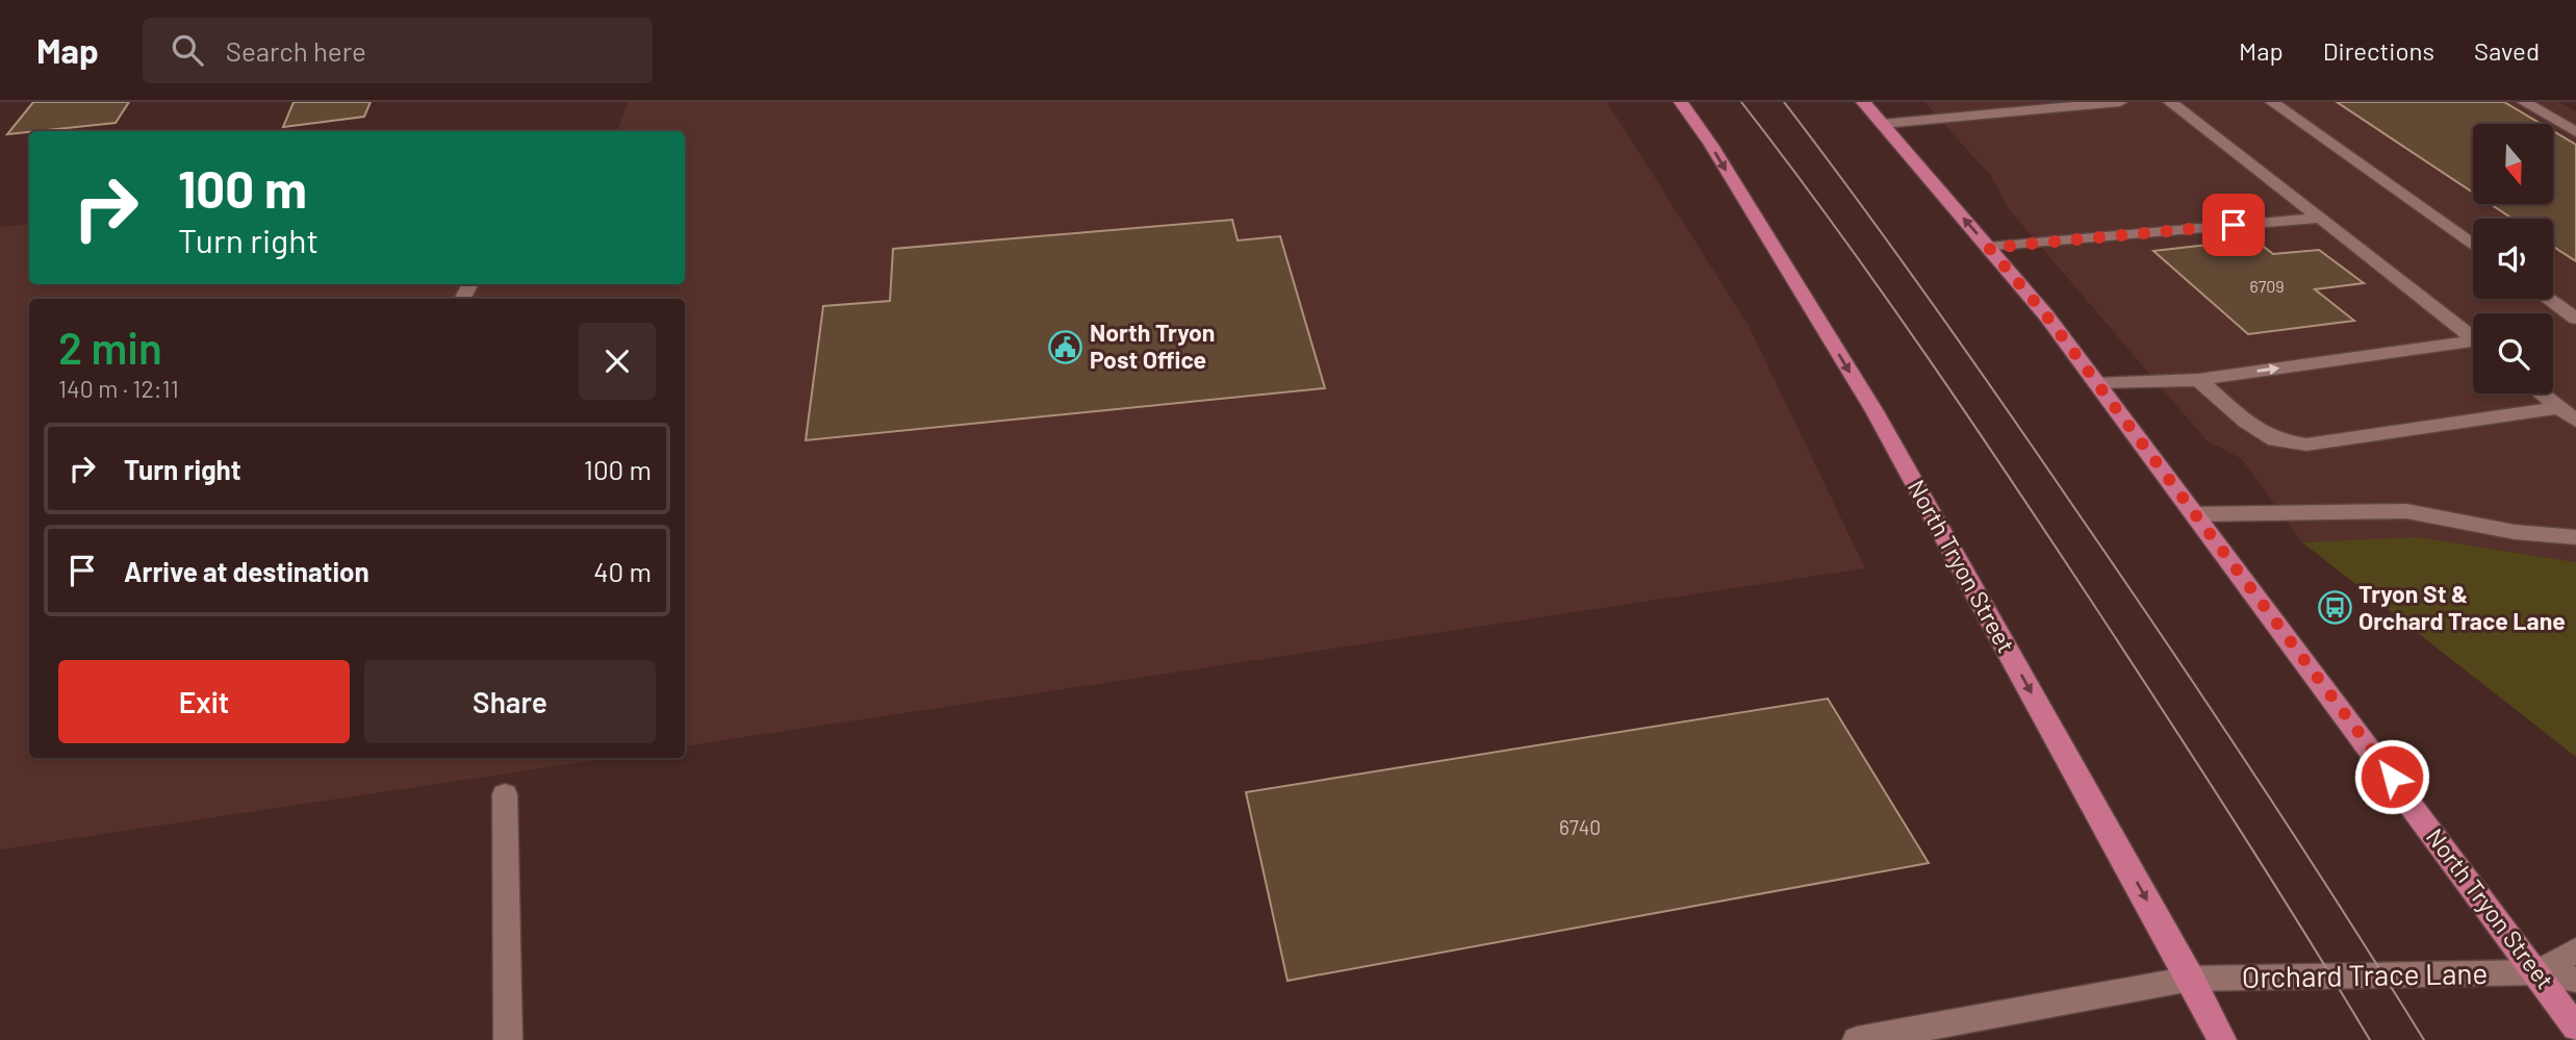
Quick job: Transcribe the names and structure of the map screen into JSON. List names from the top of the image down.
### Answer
{
  "streets": {
    "main road": ["North Tryon Street"],
    "street": ["Orchard Trace Lane"]
  },
  "crossings": [
    ["North Tryon Street", "Orchard Trace Lane"]
  ],
  "places": {
    "public building": ["North Tryon Post Office"],
    "bus stop": ["Tryon St & Orchard Trace Lane"]
  },
  "house_numbers": ["6709", "6740"],
  "north": "bottom",
  "page": {
    "header": "Map",
    "search": "Search here",
    "nav": ["Map", "Directions", "Saved"],
    "turn": ["100 m", "Turn right"],
    "heading": ["2 min", "140 m · 12:11"],
    "list": [
      {
        "name": "Turn right",
        "value": "100 m"
      },
      {
        "name": "Arrive at destination",
        "value": "40 m"
      }
    ],
    "buttons": ["Exit", "Share"]
  }
}
